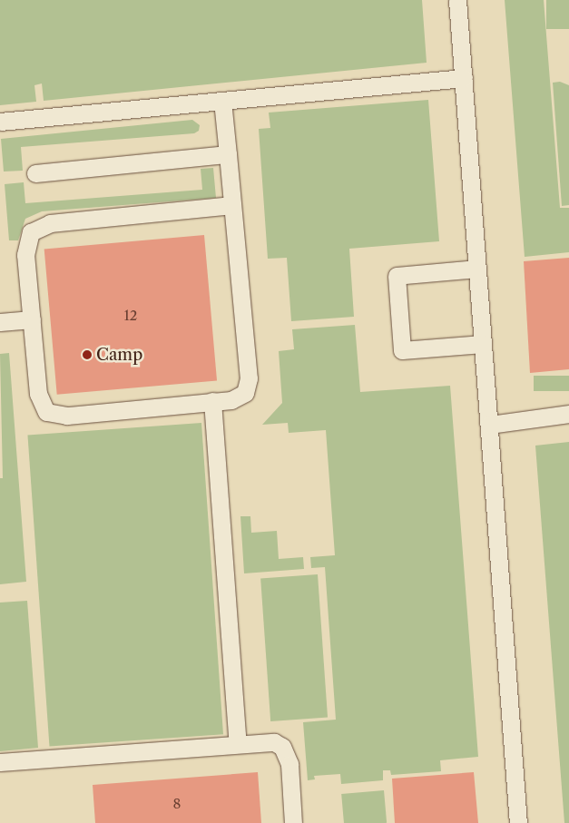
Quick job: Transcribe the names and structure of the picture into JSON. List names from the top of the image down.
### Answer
{
  "places": ["Camp"],
  "house_numbers": ["12", "8"]
}
